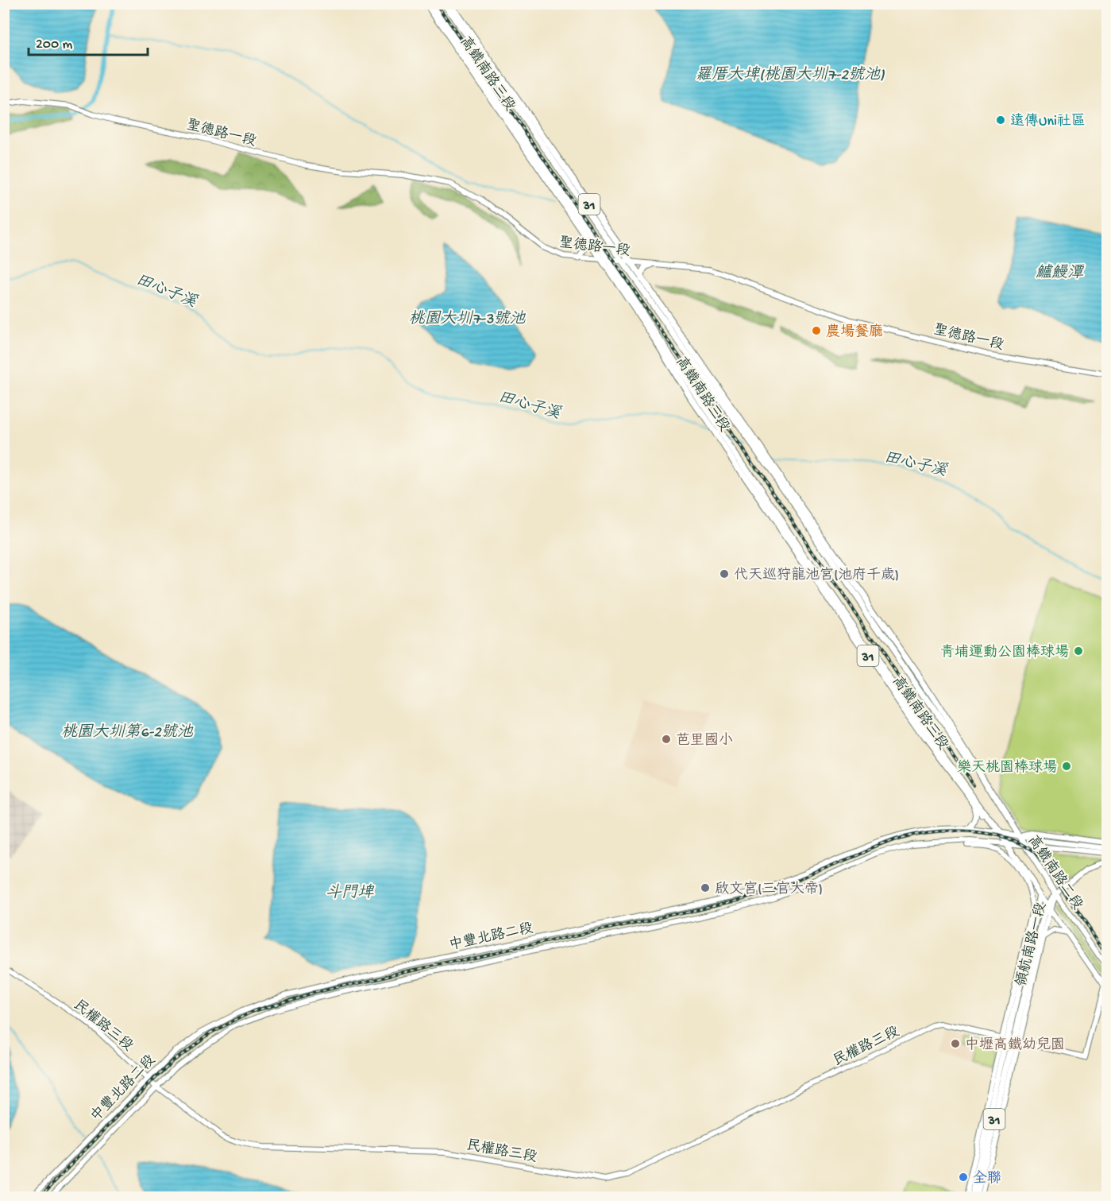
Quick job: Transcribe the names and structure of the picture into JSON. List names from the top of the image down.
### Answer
{
  "streets": {
    "main road": [
      "高鐵南路三段",
      "31",
      "高鐵南路二段",
      "領航南路一段"
    ],
    "street": ["聖德路一段", "中豐北路二段", "民權路三段"]
  },
  "crossings": [
    ["高鐵南路三段", "聖德路一段"],
    ["高鐵南路三段", "高鐵南路二段"],
    ["高鐵南路三段", "中豐北路二段"],
    ["31", "高鐵南路二段"],
    ["31", "領航南路一段"],
    ["高鐵南路二段", "中豐北路二段"],
    ["高鐵南路二段", "領航南路一段"],
    ["高鐵南路二段", "民權路三段"],
    ["中豐北路二段", "民權路三段"],
    ["領航南路一段", "民權路三段"]
  ],
  "water": [
    "羅厝大埤(桃園大圳7-2號池)",
    "鱸鰻潭",
    "田心子溪",
    "桃園大圳7-3號池",
    "桃園大圳第6-2號池",
    "斗門埤"
  ],
  "places": [
    "遠傳Uni社區",
    "農場餐廳",
    "代天巡狩龍池宮(池府千歲)",
    "青埔運動公園棒球場",
    "芭里國小",
    "樂天桃園棒球場",
    "啟文宮(三官大帝)",
    "中壢高鐵幼兒園",
    "全聯"
  ],
  "scale_bar": "200 m"
}
